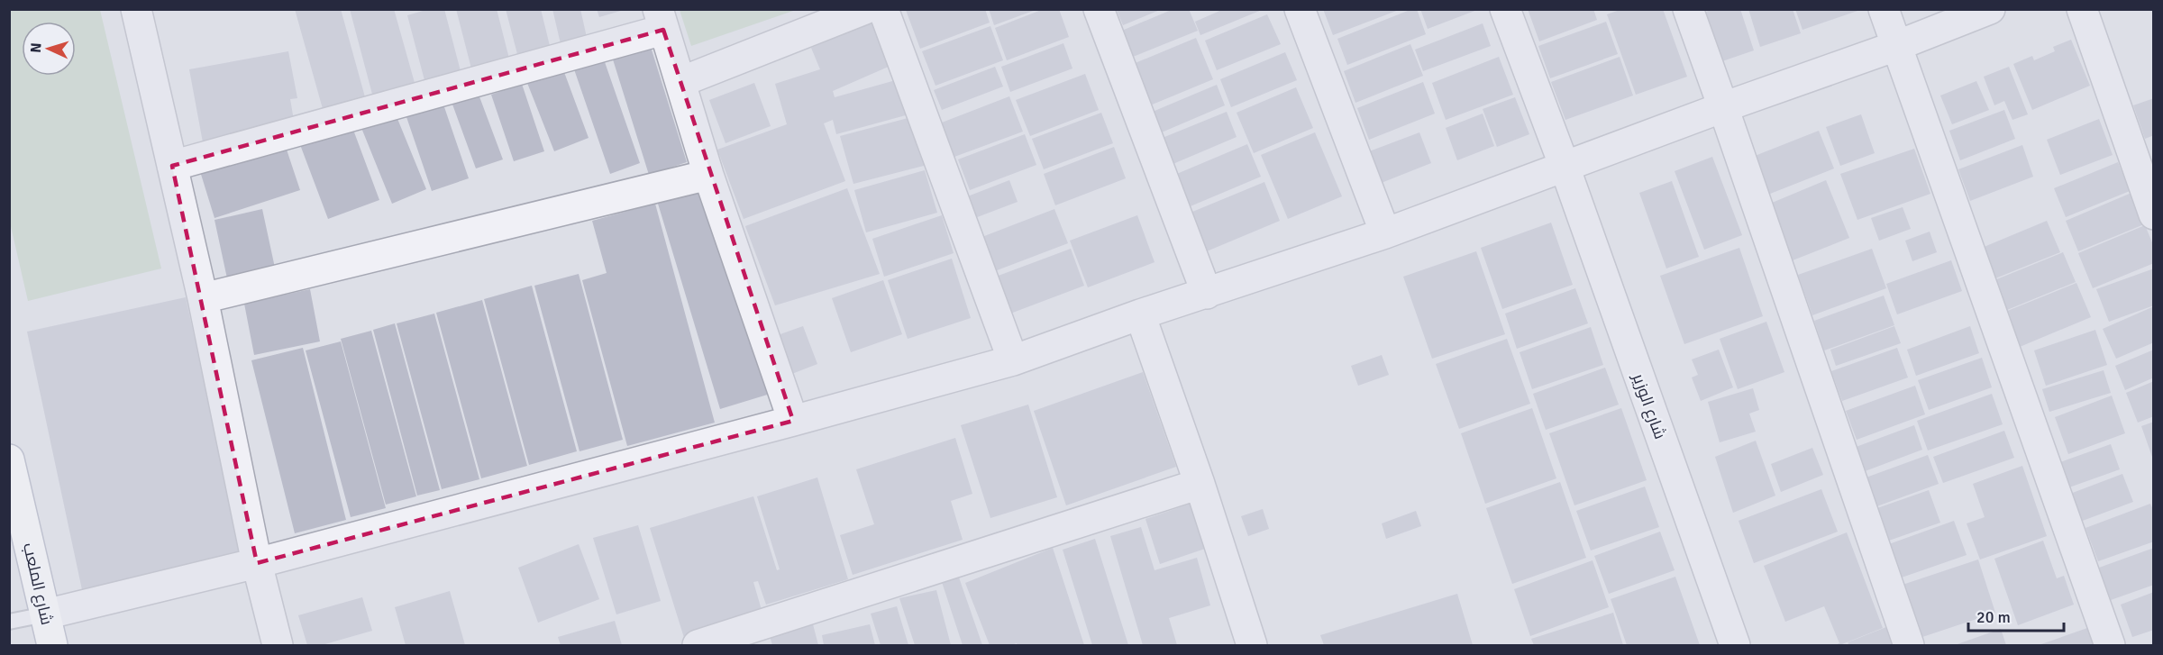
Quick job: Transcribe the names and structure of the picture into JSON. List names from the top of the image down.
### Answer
{
  "streets": {
    "main road": ["شارع الملعب"],
    "street": ["شارع الوزير"]
  },
  "scale_bar": "20 m",
  "north": "left"
}
